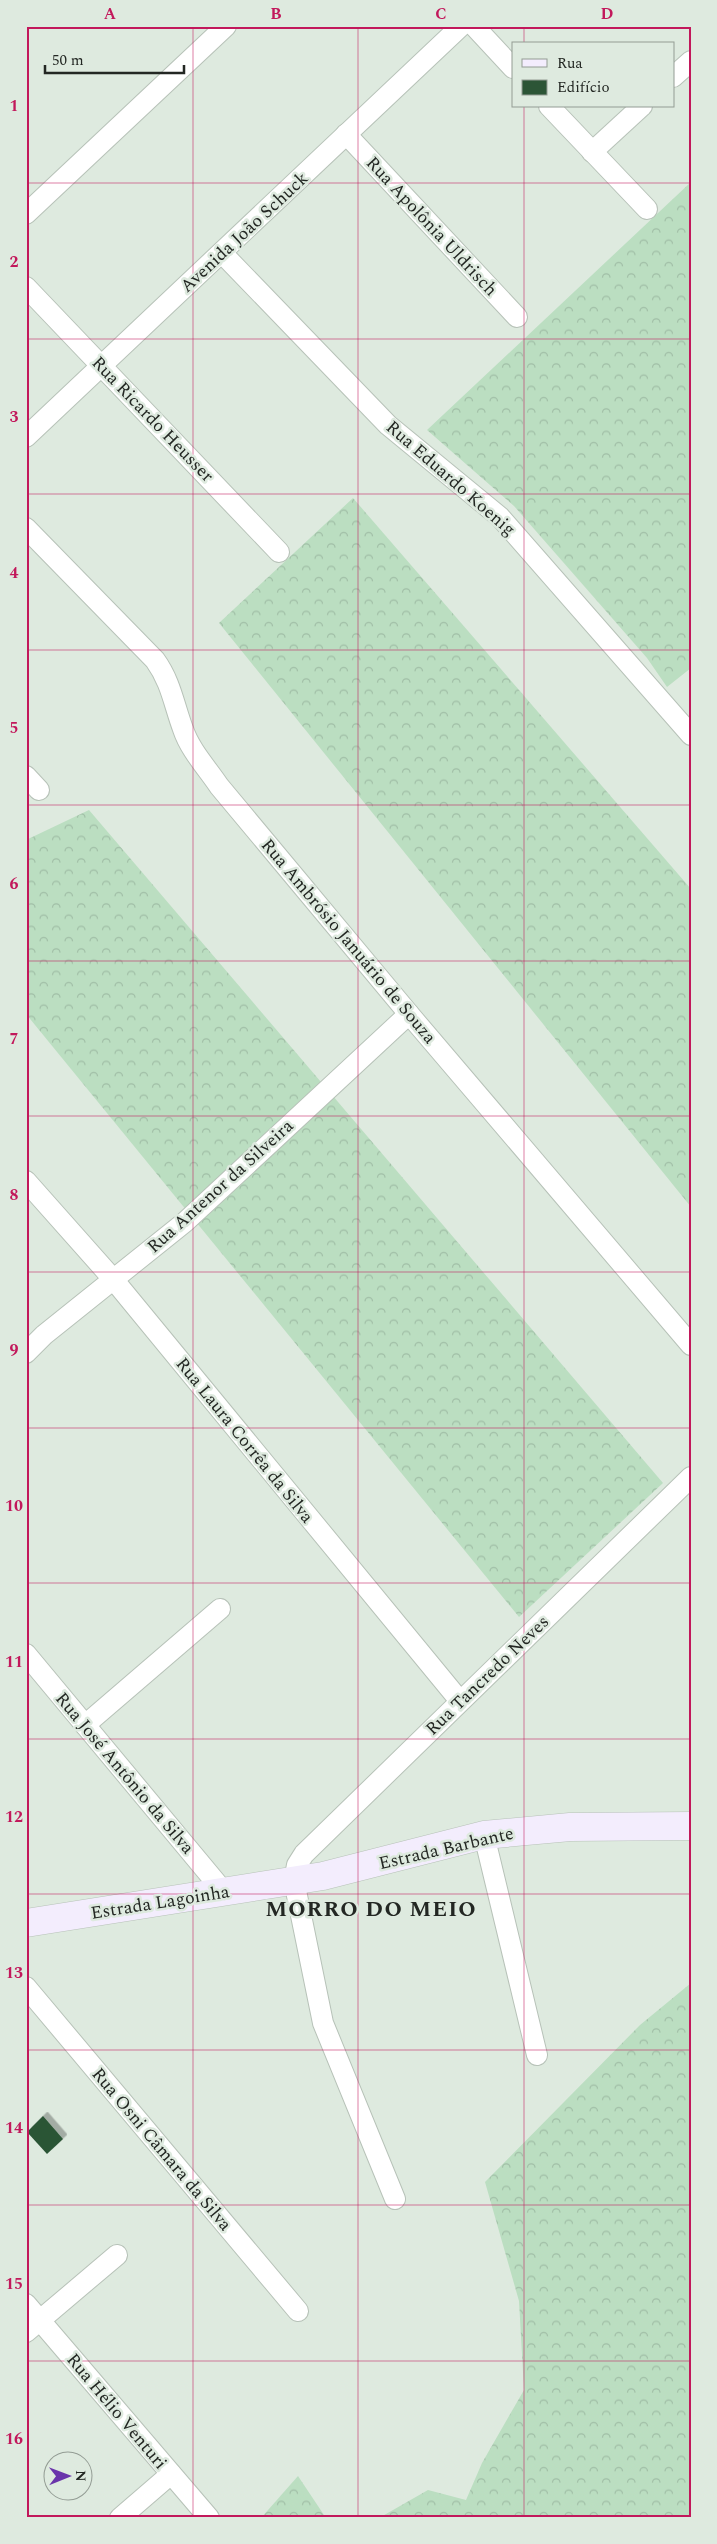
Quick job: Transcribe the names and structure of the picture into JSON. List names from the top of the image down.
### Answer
{
  "streets": {
    "main road": ["Estrada Barbante", "Estrada Lagoinha"],
    "street": [
      "Rua Apolônia Uldrisch",
      "Avenida João Schuck",
      "Rua Ricardo Heusser",
      "Rua Eduardo Koenig",
      "Rua Ambrósio Januário de Souza",
      "Rua Antenor da Silveira",
      "Rua Laura Corrêa da Silva",
      "Rua Tancredo Neves",
      "Rua José Antônio da Silva",
      "Rua Osni Câmara da Silva",
      "Rua Hélio Venturi"
    ]
  },
  "crossings": [
    ["Rua Apolônia Uldrisch", "Avenida João Schuck"],
    ["Avenida João Schuck", "Rua Ricardo Heusser"],
    ["Avenida João Schuck", "Rua Eduardo Koenig"],
    ["Rua Ambrósio Januário de Souza", "Rua Antenor da Silveira"],
    ["Rua Antenor da Silveira", "Rua Laura Corrêa da Silva"],
    ["Rua Laura Corrêa da Silva", "Rua Tancredo Neves"],
    ["Rua Tancredo Neves", "Estrada Barbante"],
    ["Rua Tancredo Neves", "Estrada Lagoinha"],
    ["Rua José Antônio da Silva", "Estrada Lagoinha"],
    ["Estrada Barbante", "Estrada Lagoinha"]
  ],
  "districts": ["MORRO DO MEIO"],
  "legend": ["Rua", "Edifício"],
  "scale_bar": "50 m",
  "north": "right",
  "grid": {
    "columns": [
      "A",
      "B",
      "C",
      "D"
    ],
    "rows": [
      "1",
      "2",
      "3",
      "4",
      "5",
      "6",
      "7",
      "8",
      "9",
      "10",
      "11",
      "12",
      "13",
      "14",
      "15",
      "16"
    ]
  }
}
